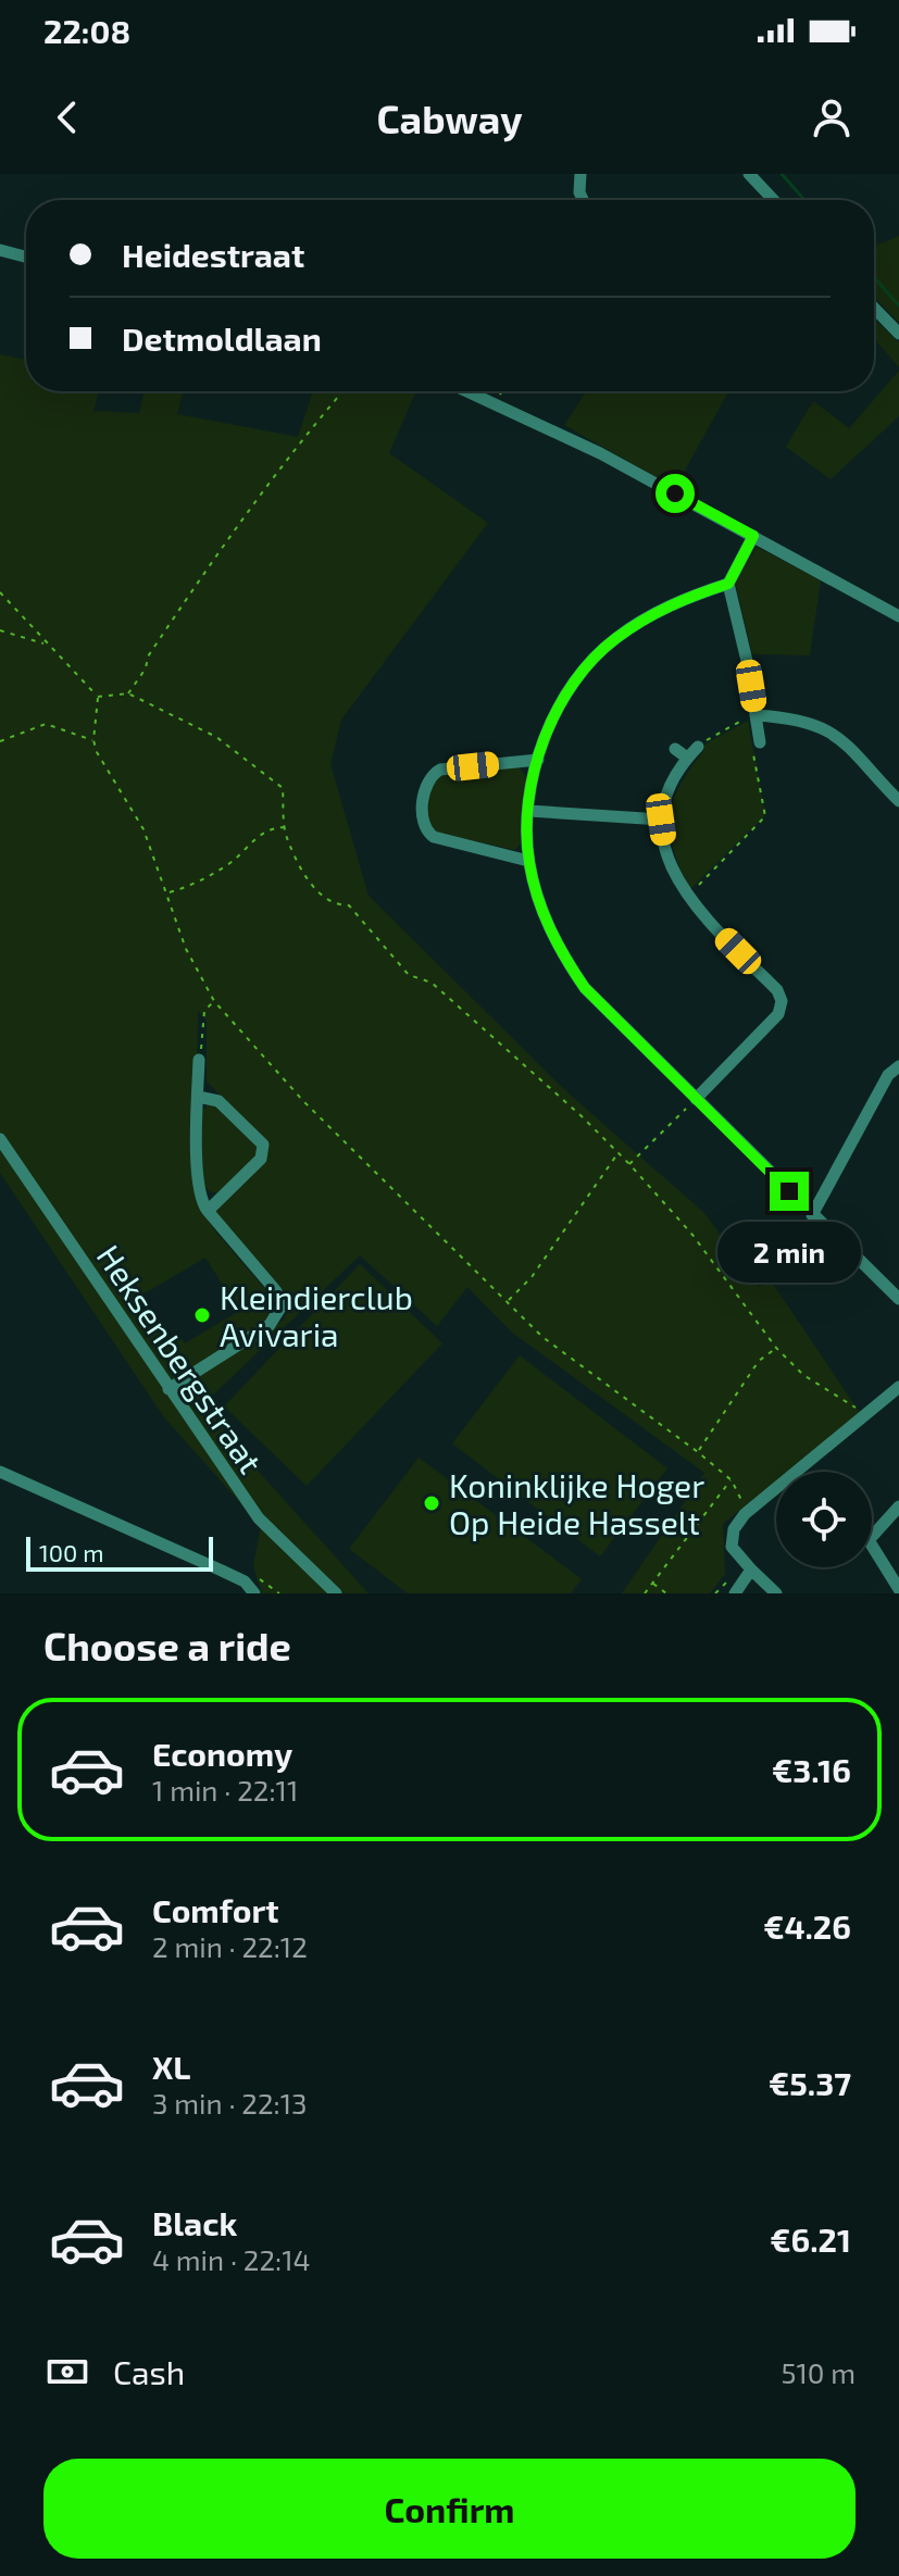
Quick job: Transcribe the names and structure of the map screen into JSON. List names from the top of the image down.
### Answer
{
  "streets": {
    "street": ["Heksenbergstraat"]
  },
  "places": ["Kleindierclub Avivaria", "Koninklijke Hoger Op Heide Hasselt"],
  "scale_bar": "100 m",
  "page": {
    "status": "22:08",
    "header": "Cabway",
    "banner": ["Heidestraat", "Detmoldlaan"],
    "bubble": "2 min",
    "scale": "100 m",
    "heading": "Choose a ride",
    "list": [
      {
        "name": "Economy",
        "note": "1 min · 22:11",
        "value": "€3.16"
      },
      {
        "name": "Comfort",
        "note": "2 min · 22:12",
        "value": "€4.26"
      },
      {
        "name": "XL",
        "note": "3 min · 22:13",
        "value": "€5.37"
      },
      {
        "name": "Black",
        "note": "4 min · 22:14",
        "value": "€6.21"
      }
    ],
    "pay": ["Cash", "510 m"],
    "buttons": "Confirm"
  }
}
